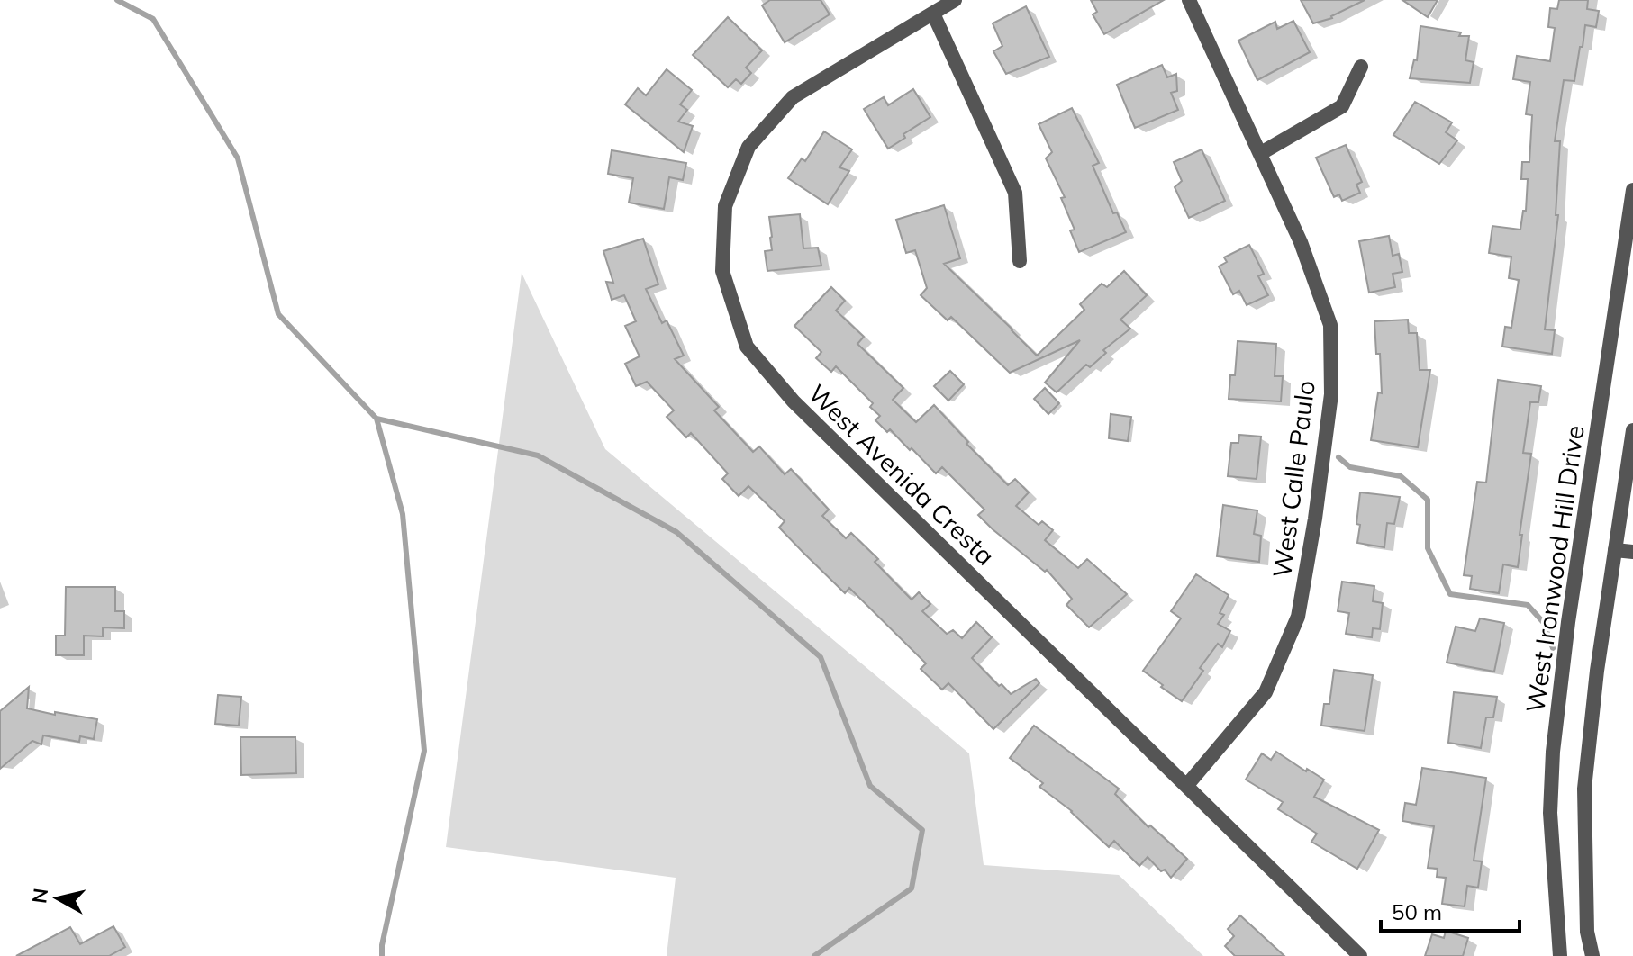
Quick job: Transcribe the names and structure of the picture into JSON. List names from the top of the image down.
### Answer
{
  "streets": {
    "street": ["West Avenida Cresta", "West Calle Paulo", "West Ironwood Hill Drive"]
  },
  "crossings": [
    ["West Avenida Cresta", "West Calle Paulo"]
  ],
  "scale_bar": "50 m",
  "north": "left"
}
